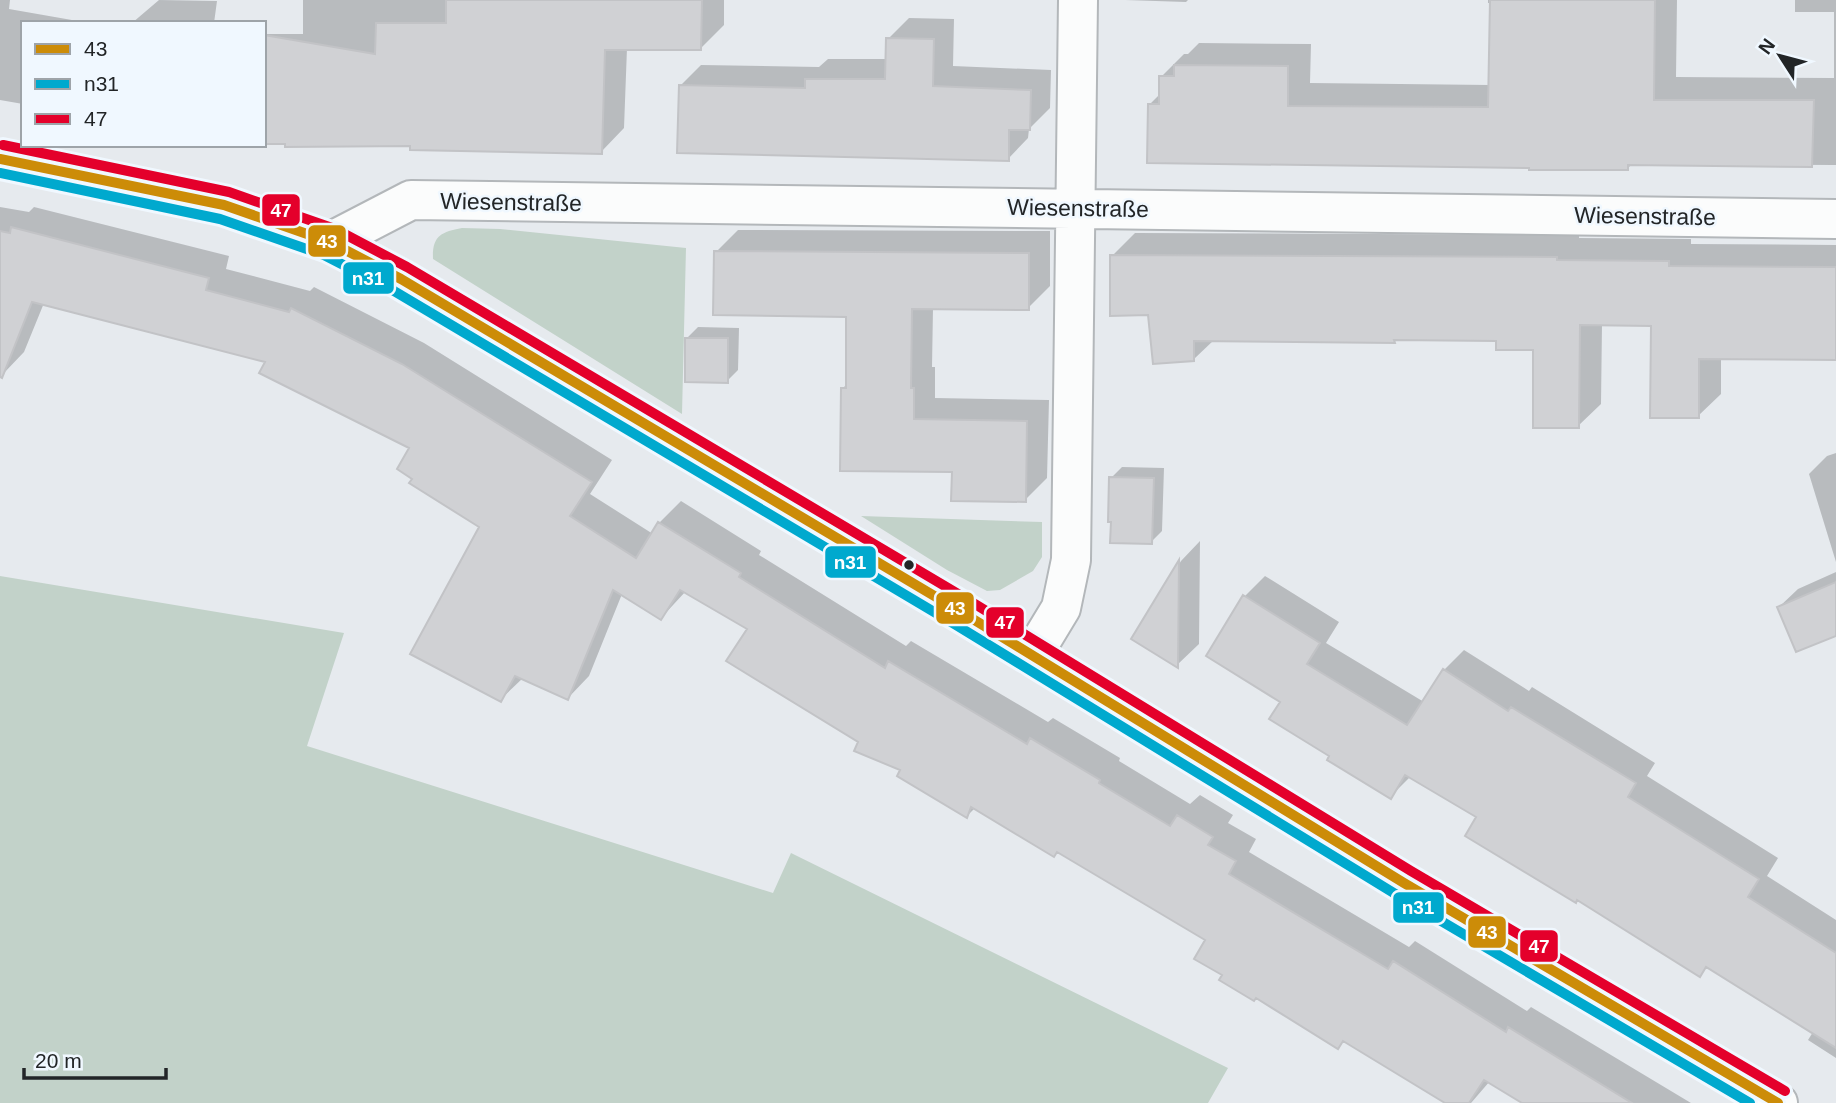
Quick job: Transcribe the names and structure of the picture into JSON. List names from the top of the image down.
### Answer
{
  "streets": {
    "street": ["Wiesenstraße"]
  },
  "lines": ["transit line 47", "transit line 43", "transit line n31"],
  "legend": ["43", "n31", "47"],
  "scale_bar": "20 m",
  "north": "top left"
}
